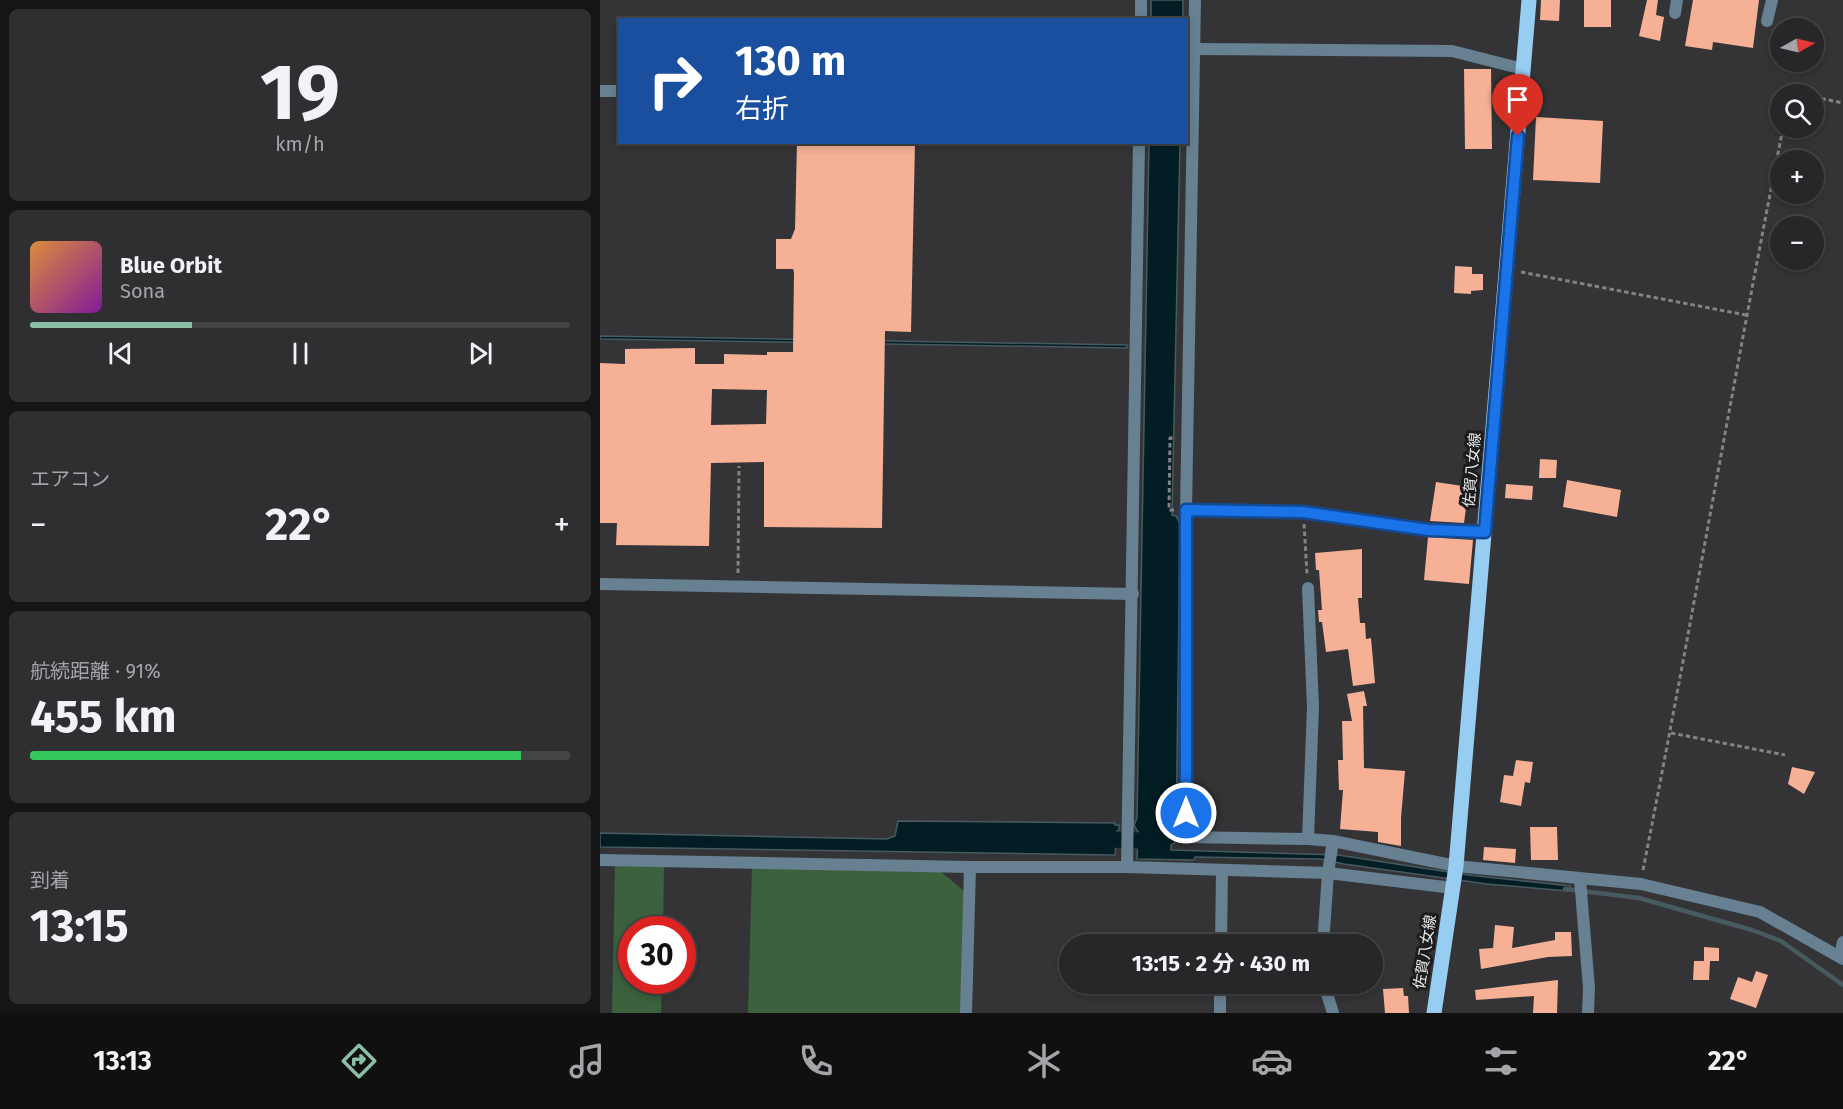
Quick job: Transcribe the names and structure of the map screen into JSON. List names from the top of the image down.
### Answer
{
  "streets": {
    "main road": ["佐賀八女線"]
  },
  "north": "right",
  "page": {
    "tile": [
      ["19", "km/h"],
      "エアコン",
      ["航続距離 · 91%", "455 km"],
      ["到着", "13:15"]
    ],
    "map_buttons": ["+", "−"],
    "turn": ["130 m", "右折"],
    "song": ["Blue Orbit", "Sona"],
    "heat": ["−", "22°", "+"],
    "limit": "30",
    "trip": "13:15 · 2 分 · 430 m",
    "tabs": ["13:13", "22°"]
  }
}
